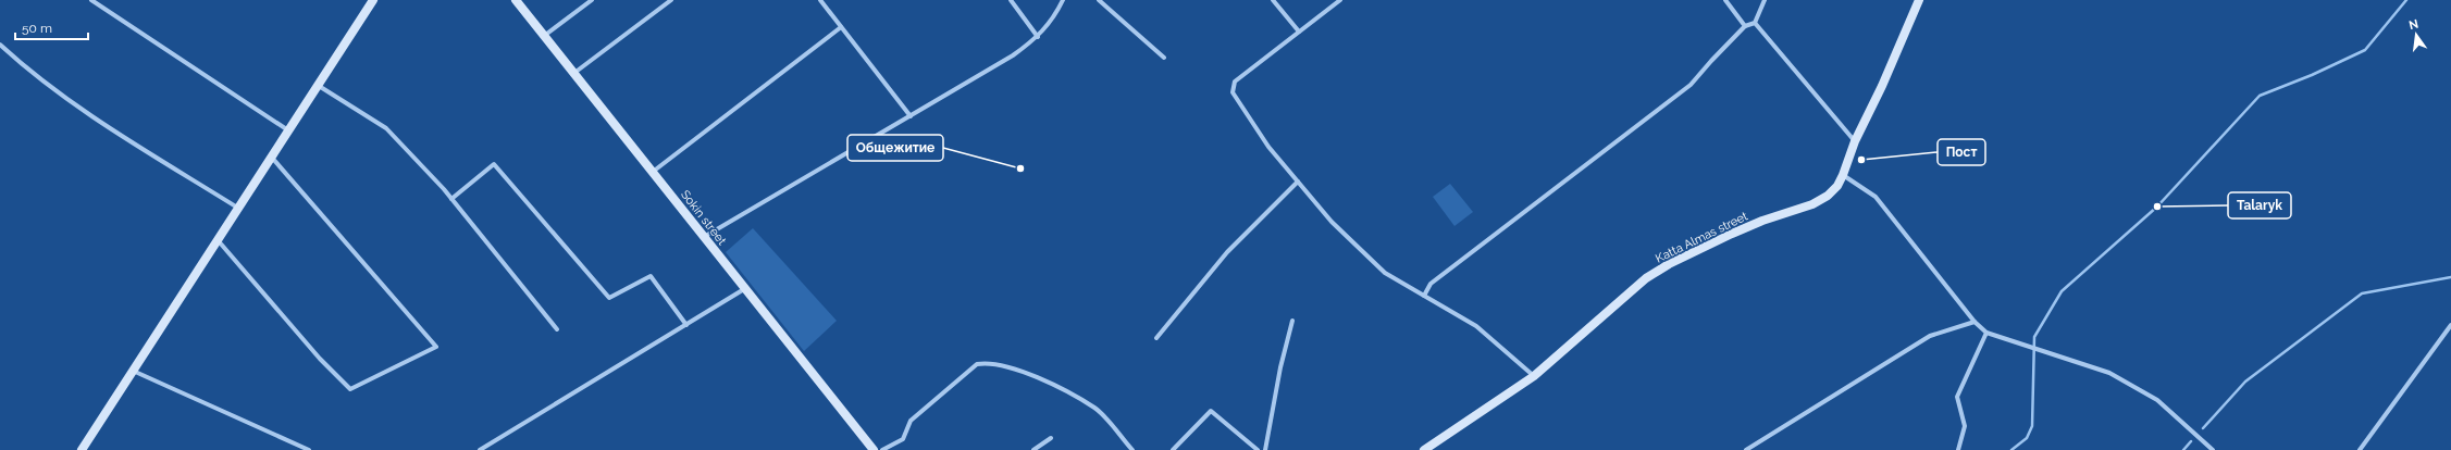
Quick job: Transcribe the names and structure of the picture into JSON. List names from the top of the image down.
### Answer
{
  "streets": {
    "street": ["Sokin street", "Katta Almas street"]
  },
  "places": ["Пост", "Общежитие", "Talaryk"],
  "scale_bar": "50 m",
  "north": "top"
}
